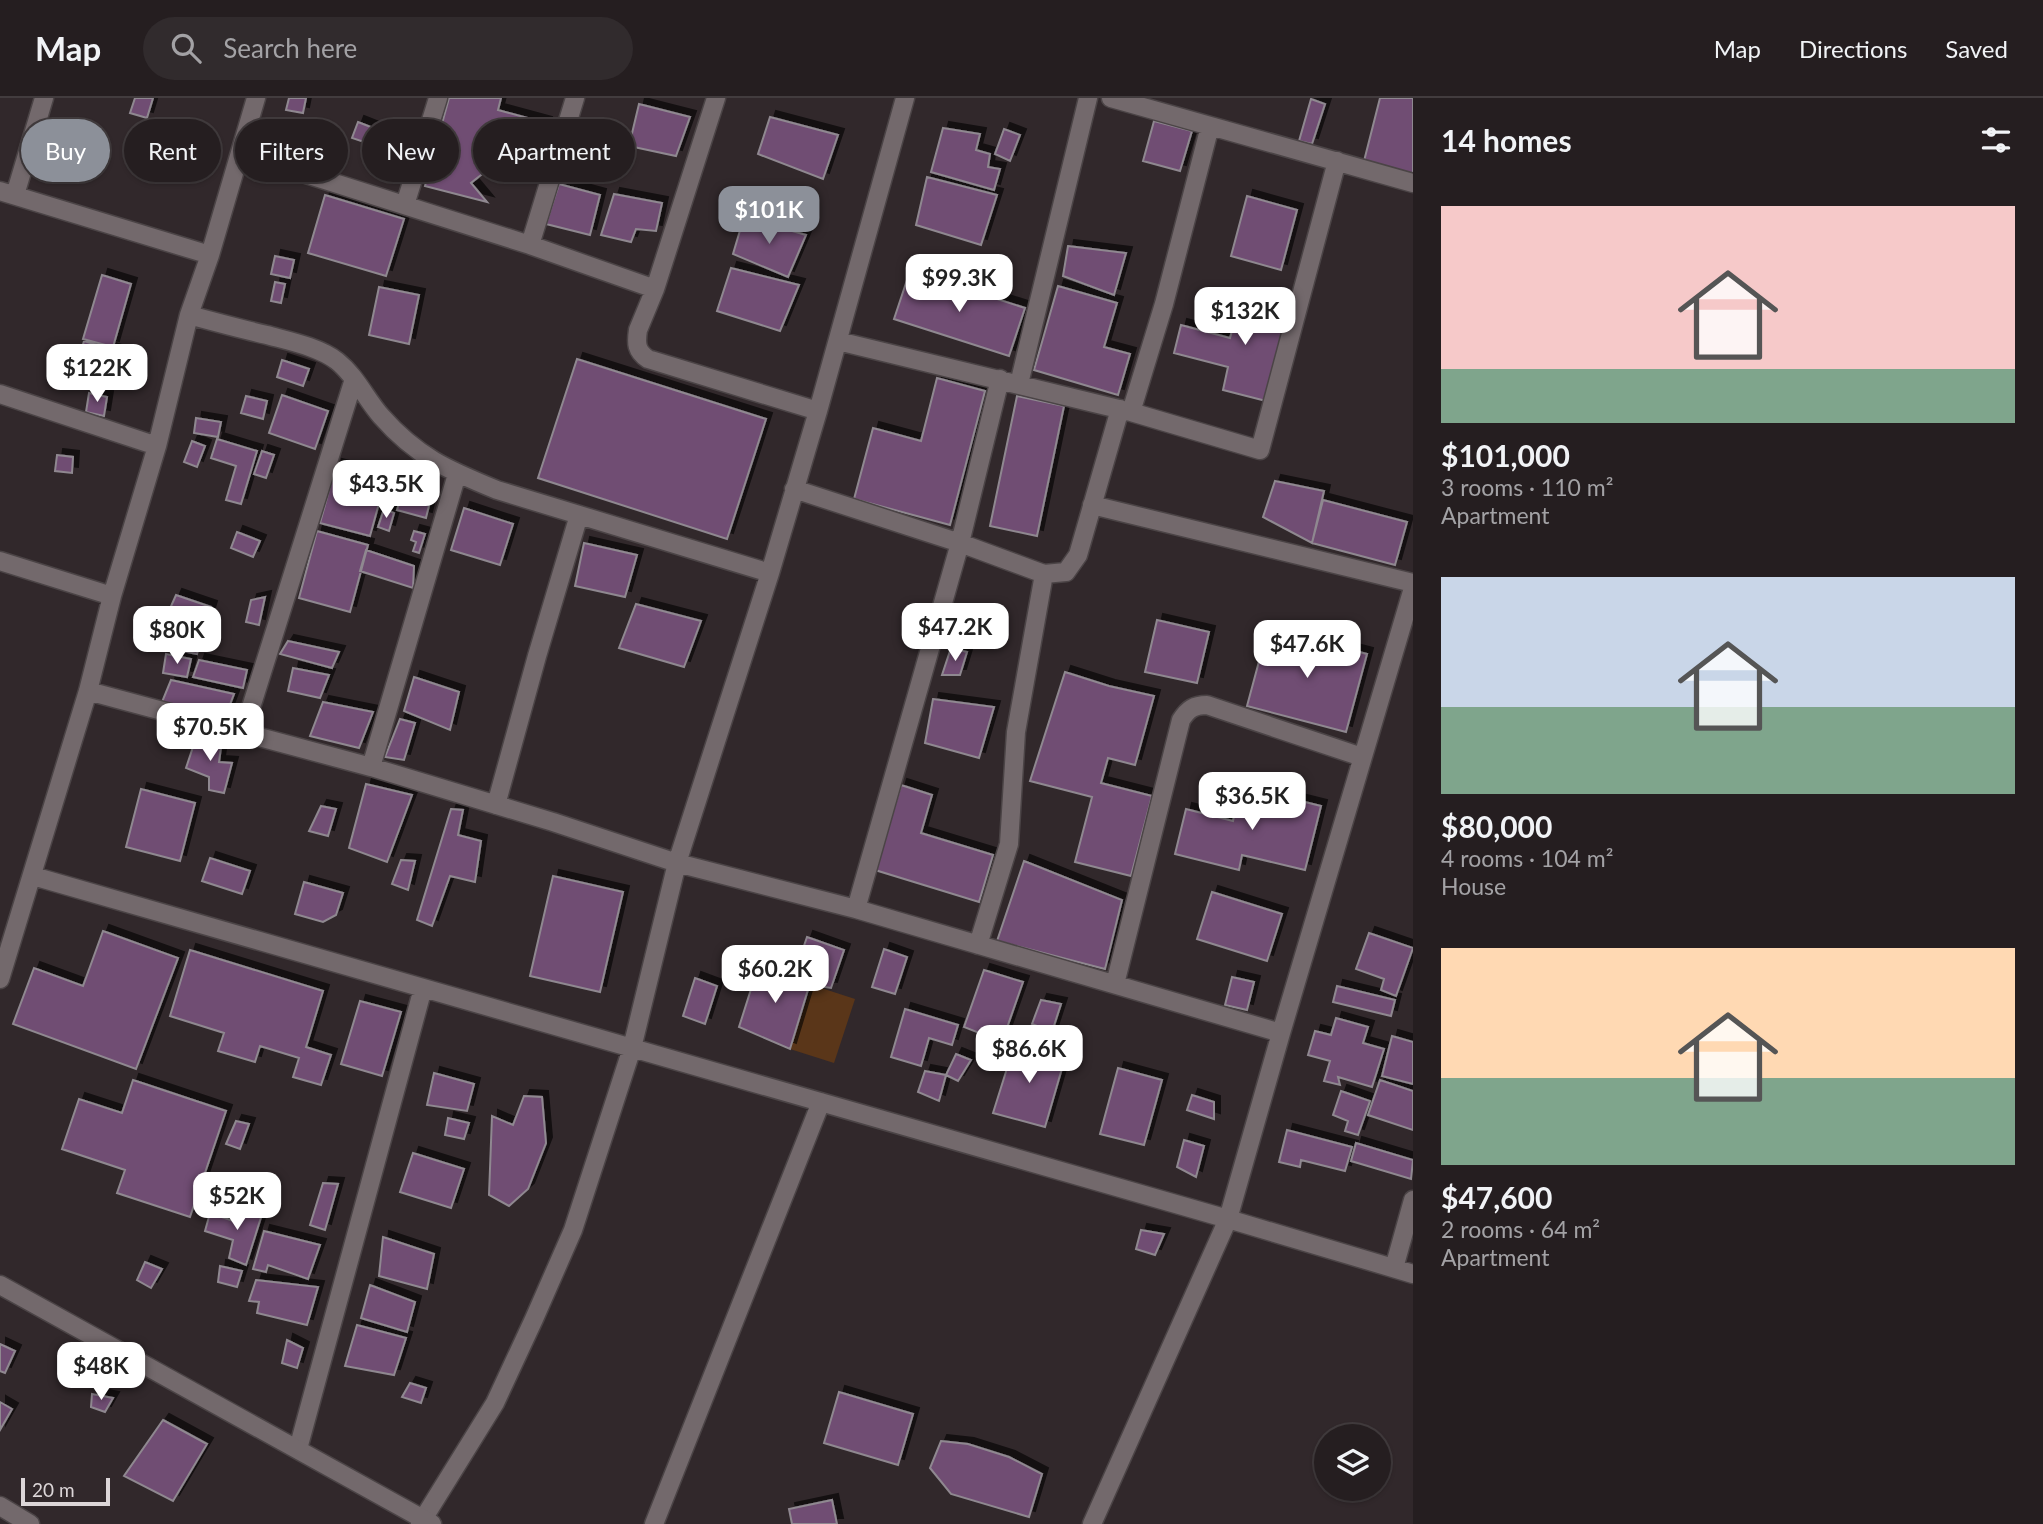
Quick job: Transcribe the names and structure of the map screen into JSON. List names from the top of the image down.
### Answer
{
  "scale_bar": "20 m",
  "page": {
    "header": "Map",
    "search": "Search here",
    "nav": ["Map", "Directions", "Saved"],
    "heading": "14 homes",
    "chip": [
      "Buy",
      "Rent",
      "Filters",
      "New",
      "Apartment"
    ],
    "list": [
      {
        "name": "$101,000",
        "note": "3 rooms · 110 m² · Apartment"
      },
      {
        "name": "$80,000",
        "note": "4 rooms · 104 m² · House"
      },
      {
        "name": "$47,600",
        "note": "2 rooms · 64 m² · Apartment"
      }
    ],
    "price": [
      "$101K",
      "$99.3K",
      "$132K",
      "$122K",
      "$43.5K",
      "$47.2K",
      "$80K",
      "$47.6K",
      "$70.5K",
      "$36.5K",
      "$60.2K",
      "$86.6K",
      "$52K",
      "$48K"
    ],
    "scale": "20 m"
  }
}
